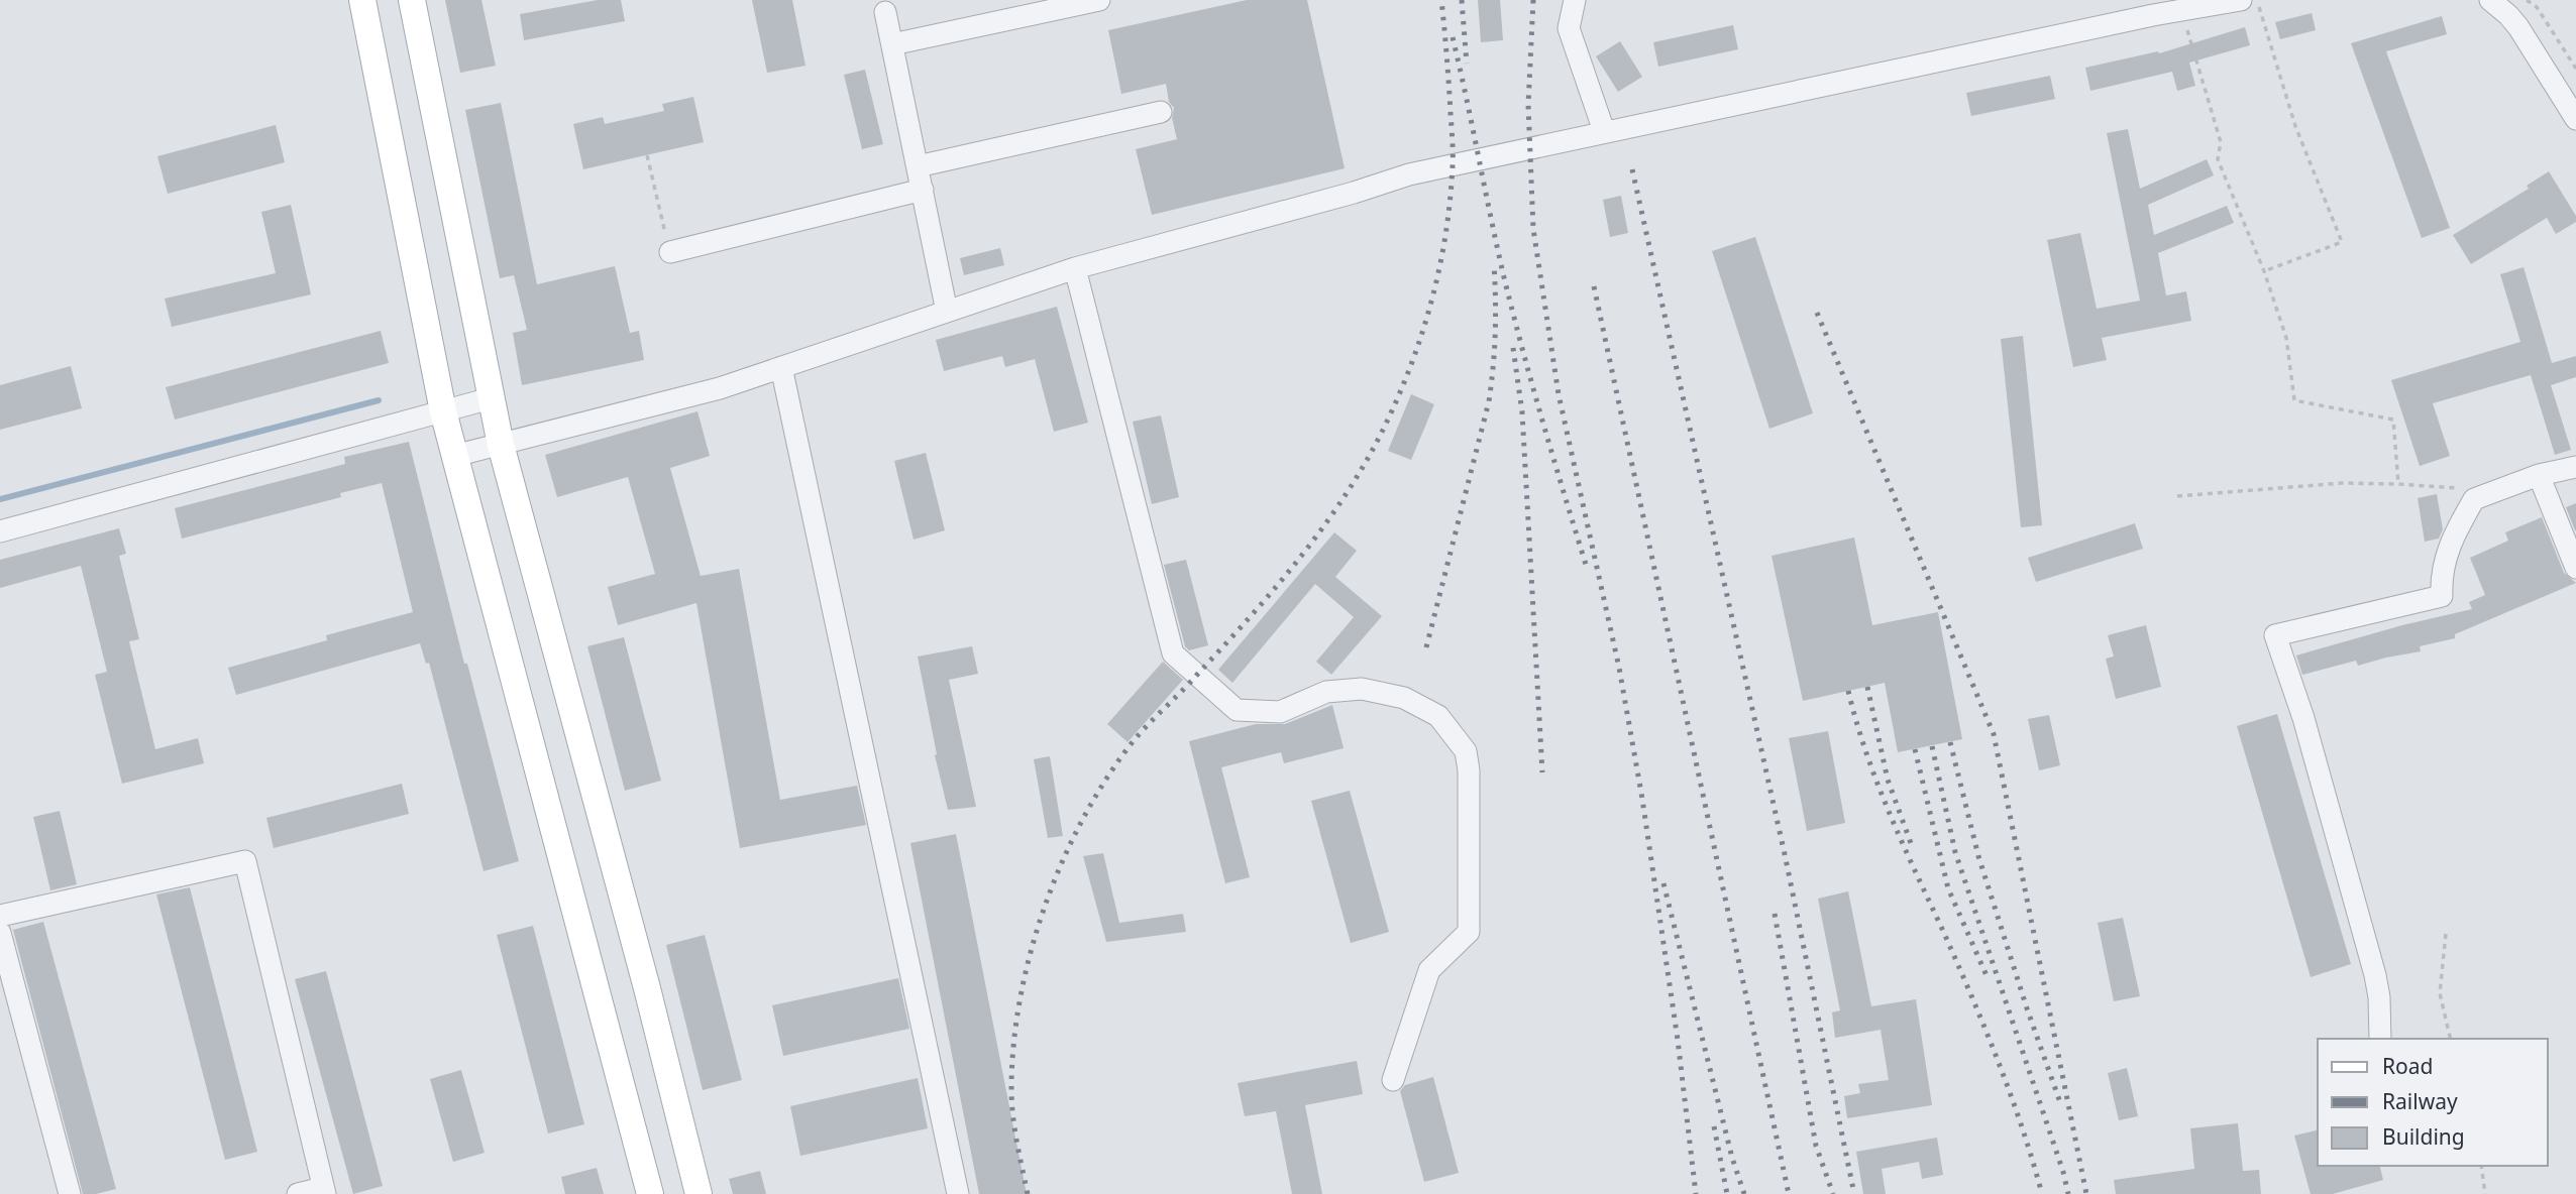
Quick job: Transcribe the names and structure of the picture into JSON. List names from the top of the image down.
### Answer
{
  "legend": ["Road", "Railway", "Building"]
}
